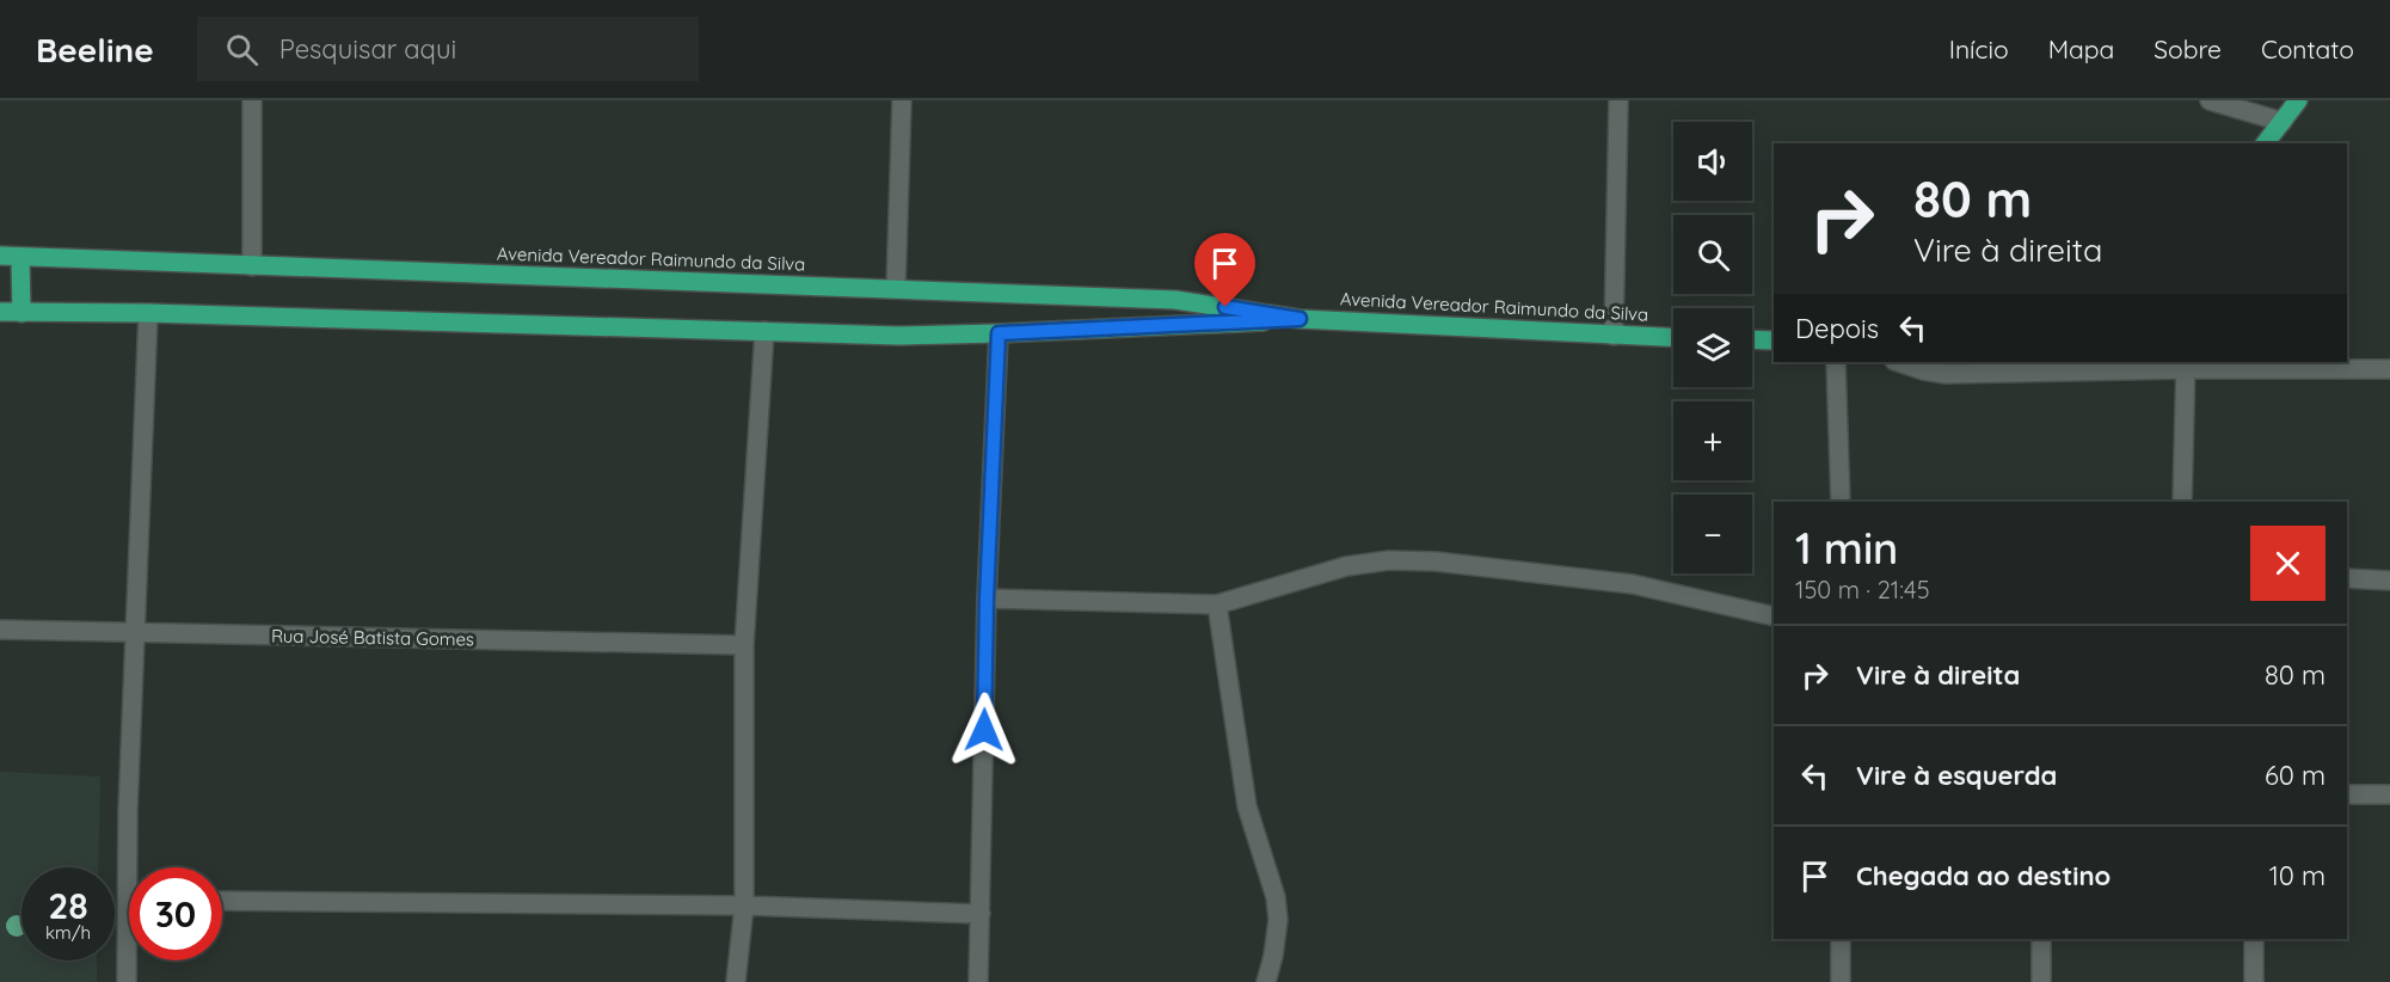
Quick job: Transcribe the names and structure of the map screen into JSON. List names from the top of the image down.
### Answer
{
  "streets": {
    "main road": ["Avenida Vereador Raimundo da Silva"],
    "street": ["Rua José Batista Gomes"]
  },
  "page": {
    "header": "Beeline",
    "search": "Pesquisar aqui",
    "nav": [
      "Início",
      "Mapa",
      "Sobre",
      "Contato"
    ],
    "map_buttons": ["+", "−"],
    "turn": ["80 m", "Vire à direita"],
    "then": "Depois",
    "heading": ["1 min", "150 m · 21:45"],
    "list": [
      {
        "name": "Vire à direita",
        "value": "80 m"
      },
      {
        "name": "Vire à esquerda",
        "value": "60 m"
      },
      {
        "name": "Chegada ao destino",
        "value": "10 m"
      }
    ],
    "speed": "28 km/h",
    "limit": "30"
  }
}
